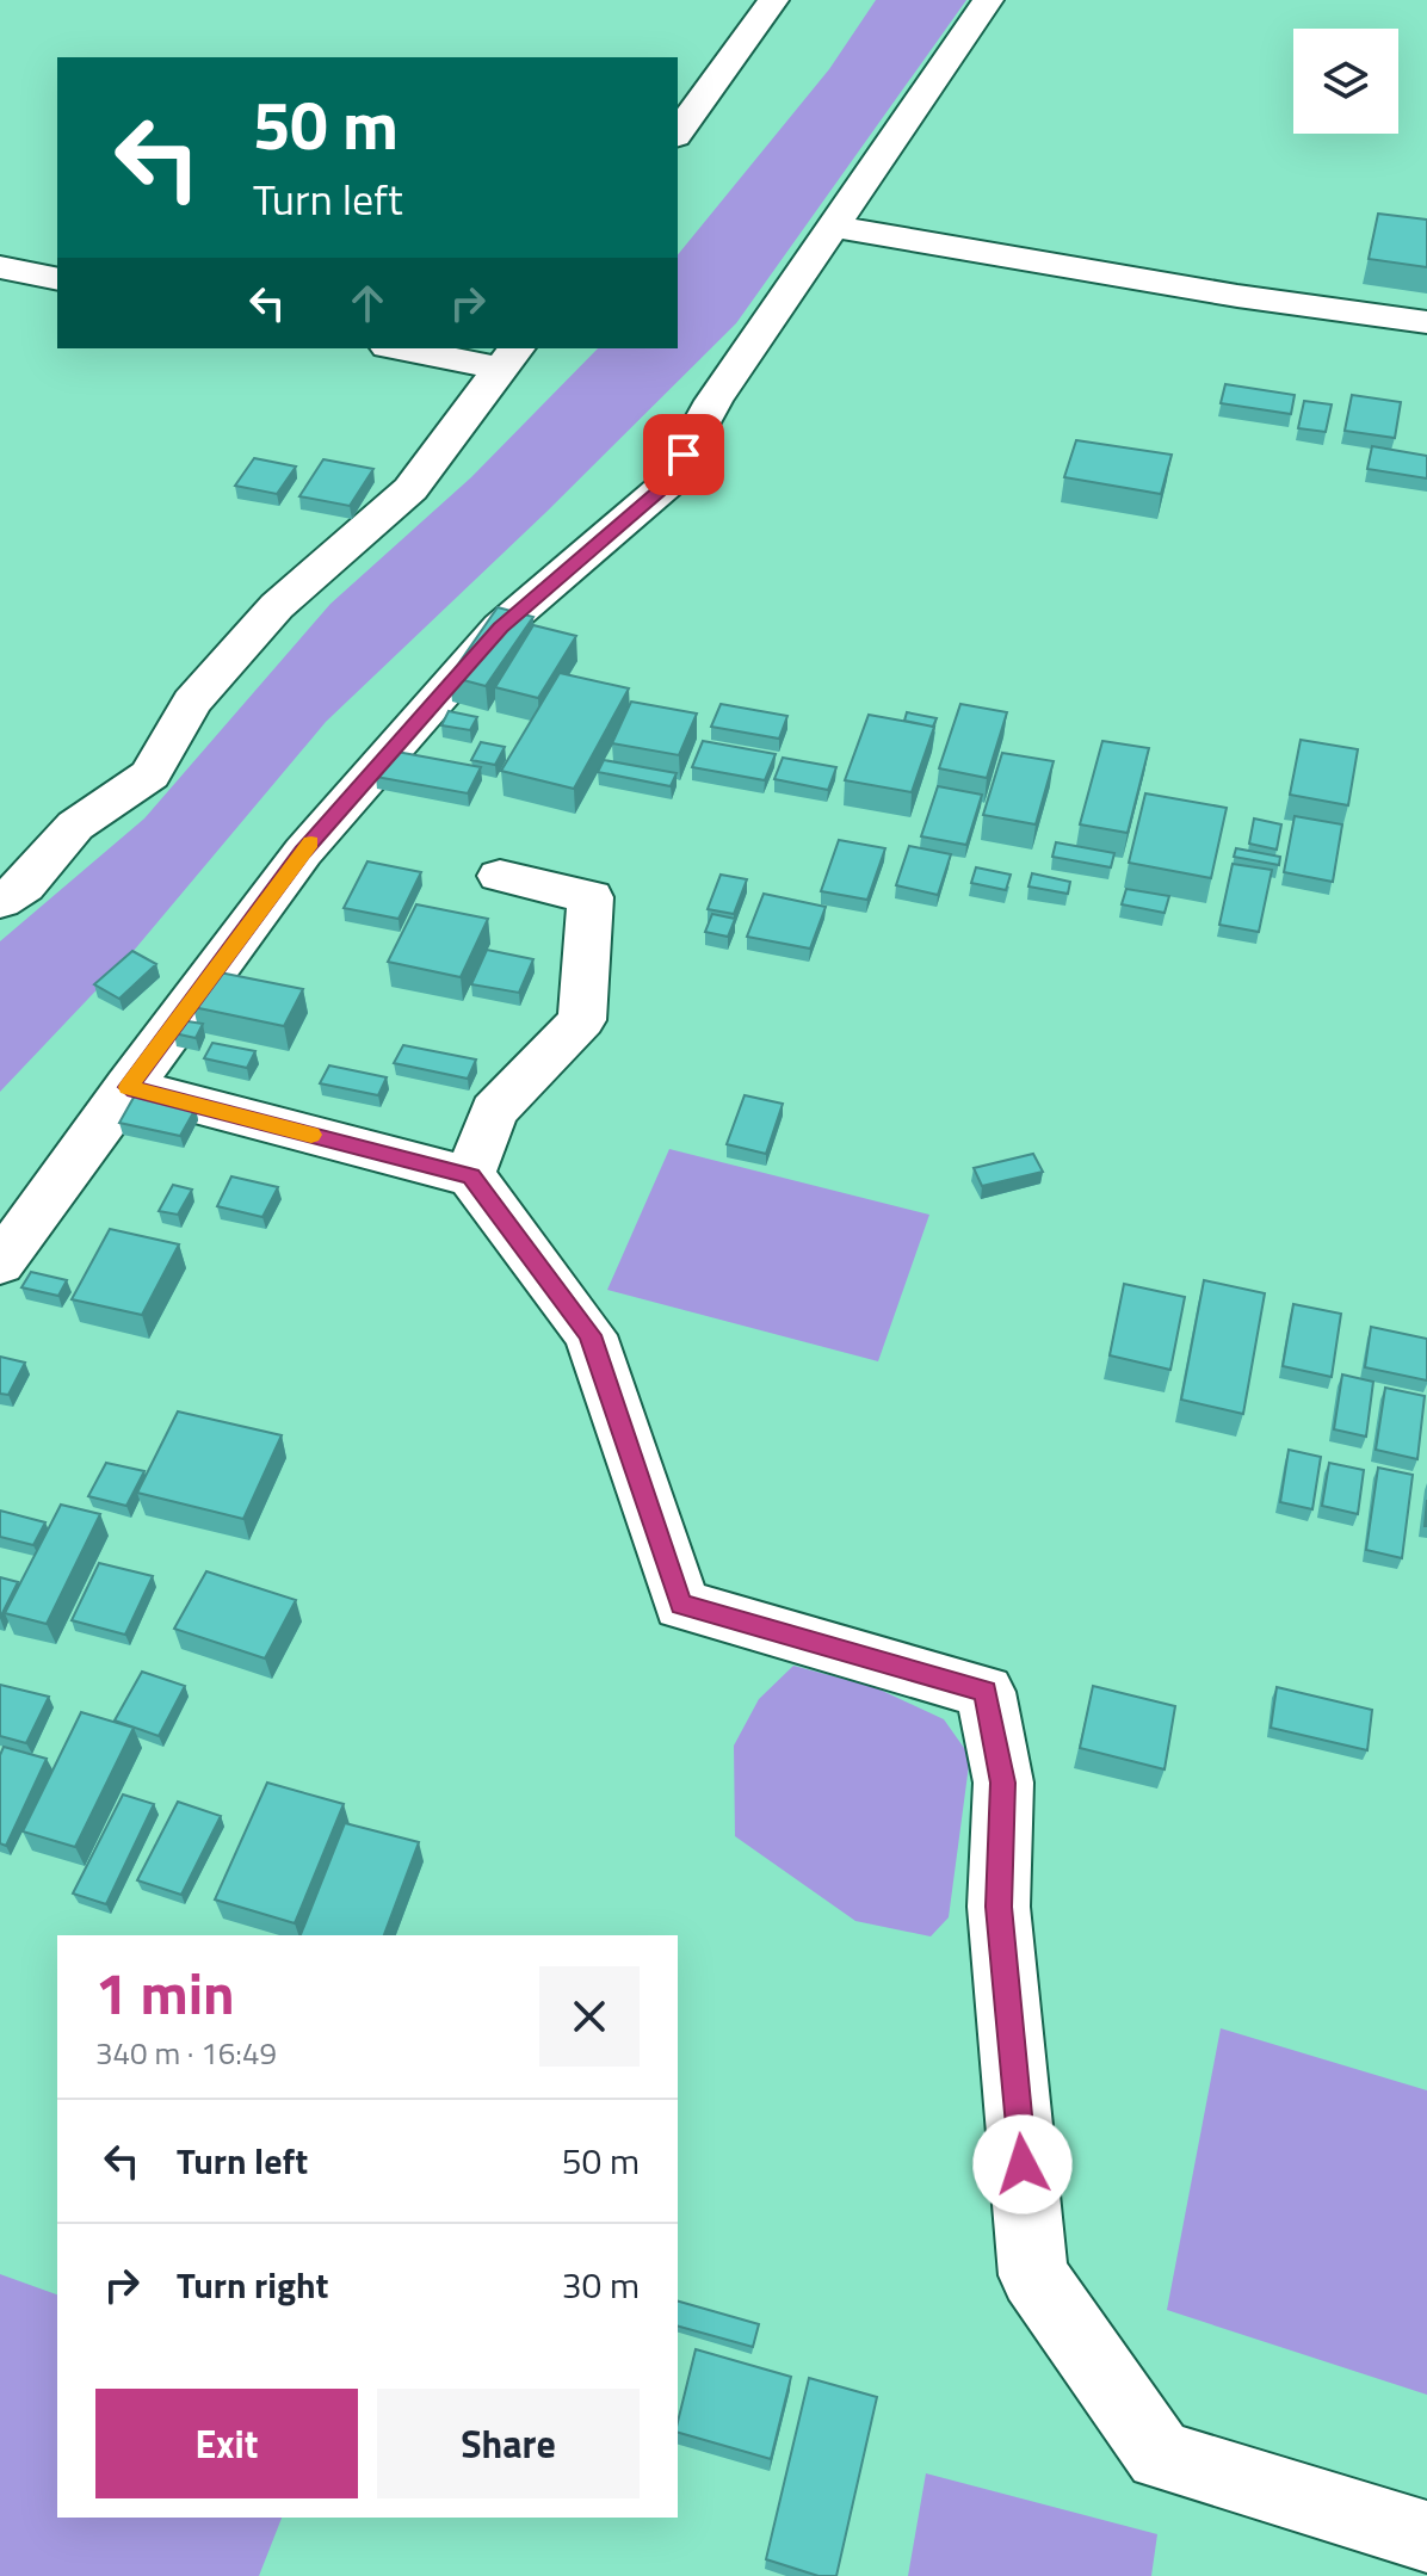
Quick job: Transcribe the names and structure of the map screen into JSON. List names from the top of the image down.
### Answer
{
  "page": {
    "turn": ["50 m", "Turn left"],
    "heading": ["1 min", "340 m · 16:49"],
    "list": [
      {
        "name": "Turn left",
        "value": "50 m"
      },
      {
        "name": "Turn right",
        "value": "30 m"
      }
    ],
    "buttons": ["Exit", "Share"]
  }
}
